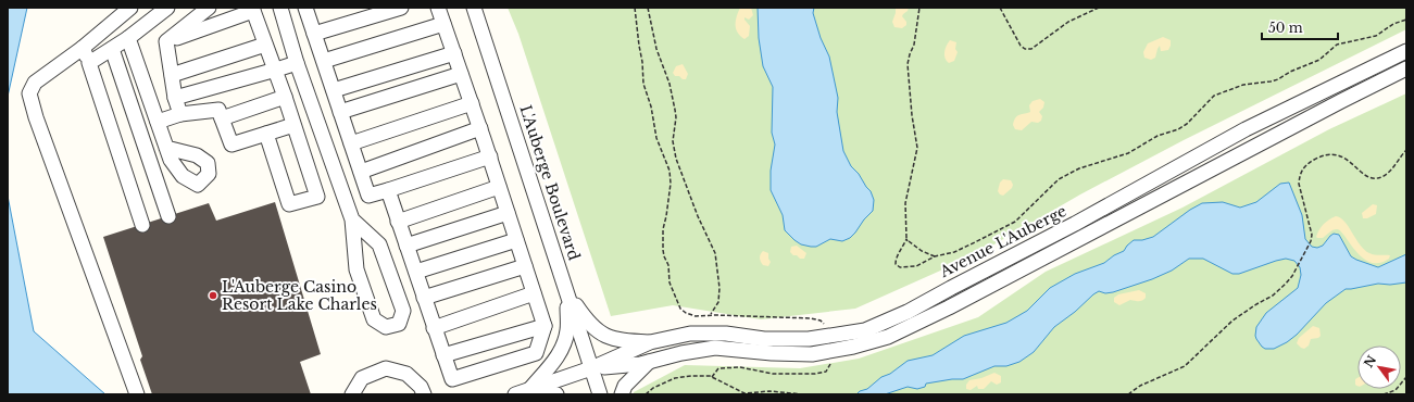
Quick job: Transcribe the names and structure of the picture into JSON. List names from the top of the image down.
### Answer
{
  "streets": {
    "street": ["L'Auberge Boulevard", "Avenue L'Auberge"]
  },
  "crossings": [
    ["L'Auberge Boulevard", "Avenue L'Auberge"]
  ],
  "places": ["L'Auberge Casino Resort Lake Charles"],
  "scale_bar": "50 m",
  "north": "top left"
}
